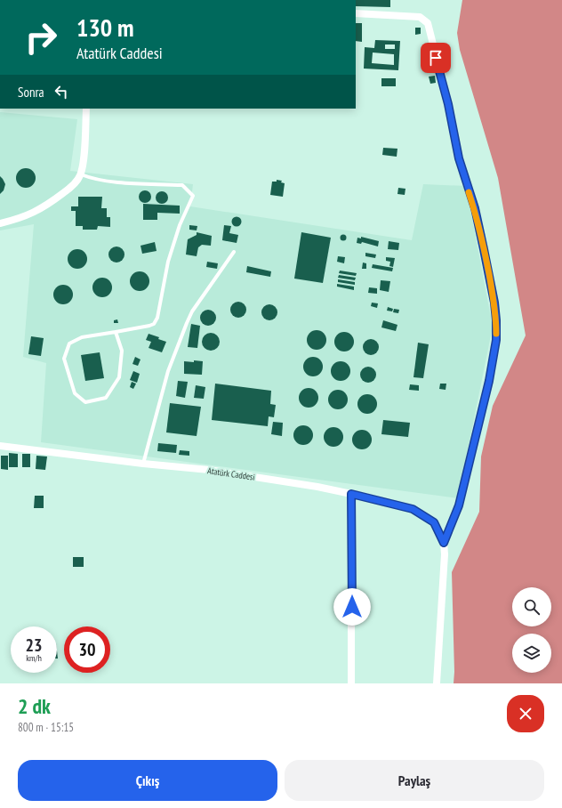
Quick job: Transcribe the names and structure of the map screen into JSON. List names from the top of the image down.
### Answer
{
  "streets": {
    "street": ["Atatürk Caddesi"]
  },
  "page": {
    "turn": ["130 m", "Atatürk Caddesi"],
    "then": "Sonra",
    "speed": "23 km/h",
    "limit": "30",
    "heading": ["2 dk", "800 m · 15:15"],
    "buttons": ["Çıkış", "Paylaş"]
  }
}
